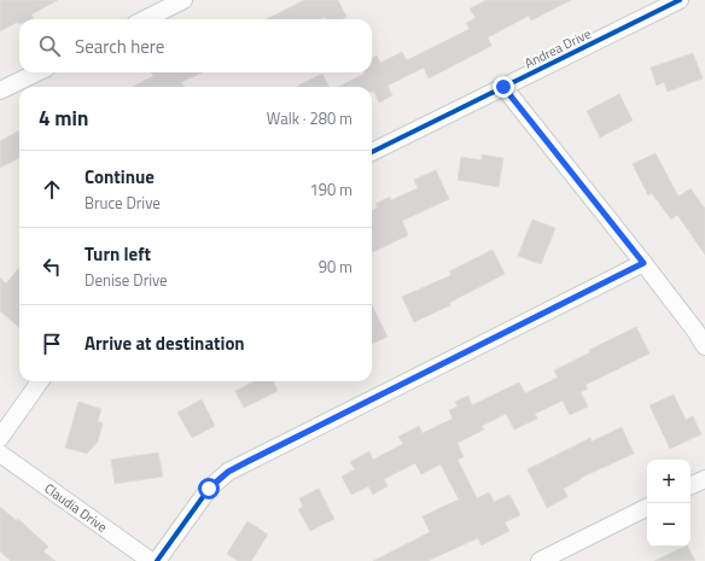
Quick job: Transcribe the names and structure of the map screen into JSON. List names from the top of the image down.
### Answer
{
  "streets": {
    "street": ["Andrea Drive", "Claudia Drive"]
  },
  "page": {
    "search": "Search here",
    "heading": ["4 min", "Walk · 280 m"],
    "list": [
      ["Continue", "Bruce Drive", "190 m"],
      ["Turn left", "Denise Drive", "90 m"],
      "Arrive at destination"
    ],
    "map_buttons": ["+", "−"]
  }
}
